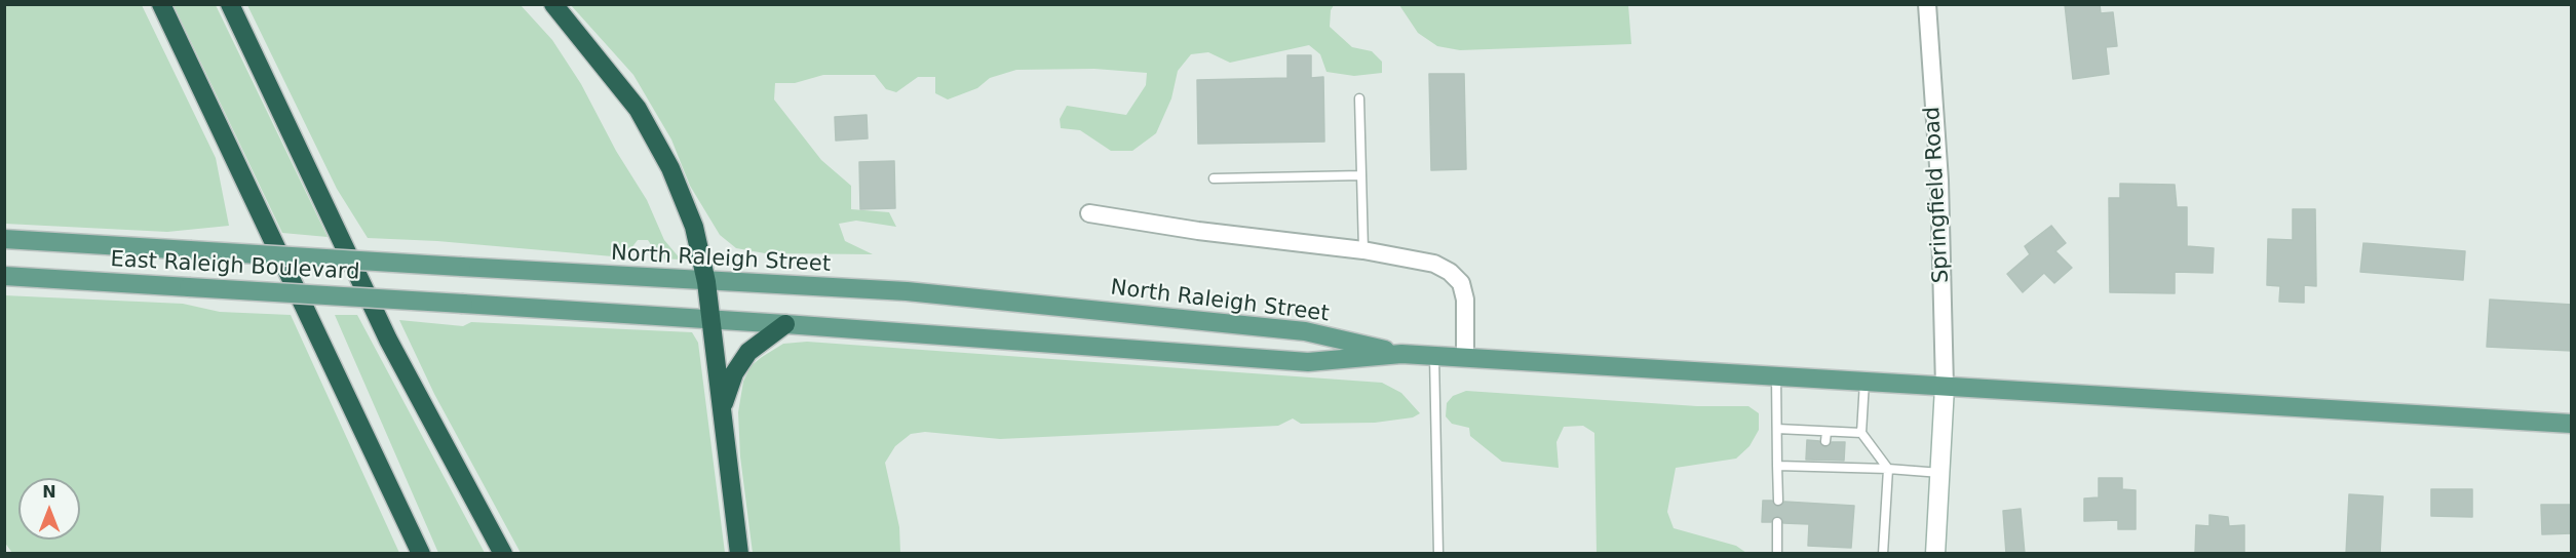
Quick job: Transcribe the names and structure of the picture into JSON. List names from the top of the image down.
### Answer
{
  "streets": {
    "main road": ["North Raleigh Street", "East Raleigh Boulevard"],
    "street": ["Springfield Road"]
  },
  "crossings": [
    ["North Raleigh Street", "East Raleigh Boulevard"]
  ],
  "north": "top"
}
